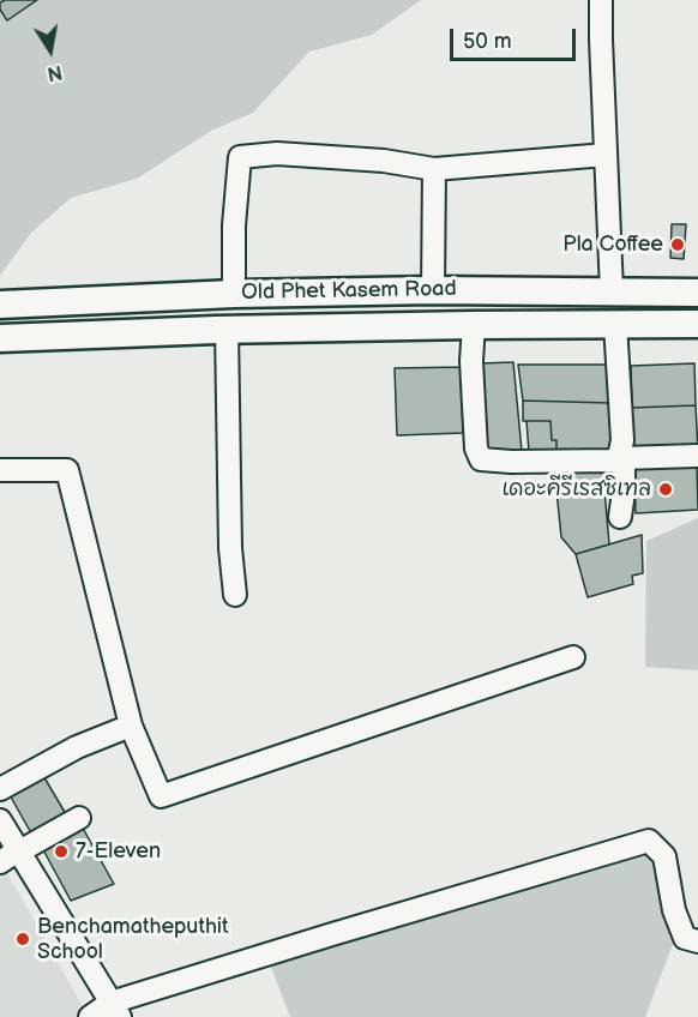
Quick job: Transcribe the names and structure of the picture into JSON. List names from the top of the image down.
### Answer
{
  "streets": {
    "main road": ["Old Phet Kasem Road"]
  },
  "places": [
    "Pla Coffee",
    "เดอะคีรีเรสซิเทล",
    "7-Eleven",
    "Benchamatheputhit School"
  ],
  "scale_bar": "50 m",
  "north": "bottom"
}
